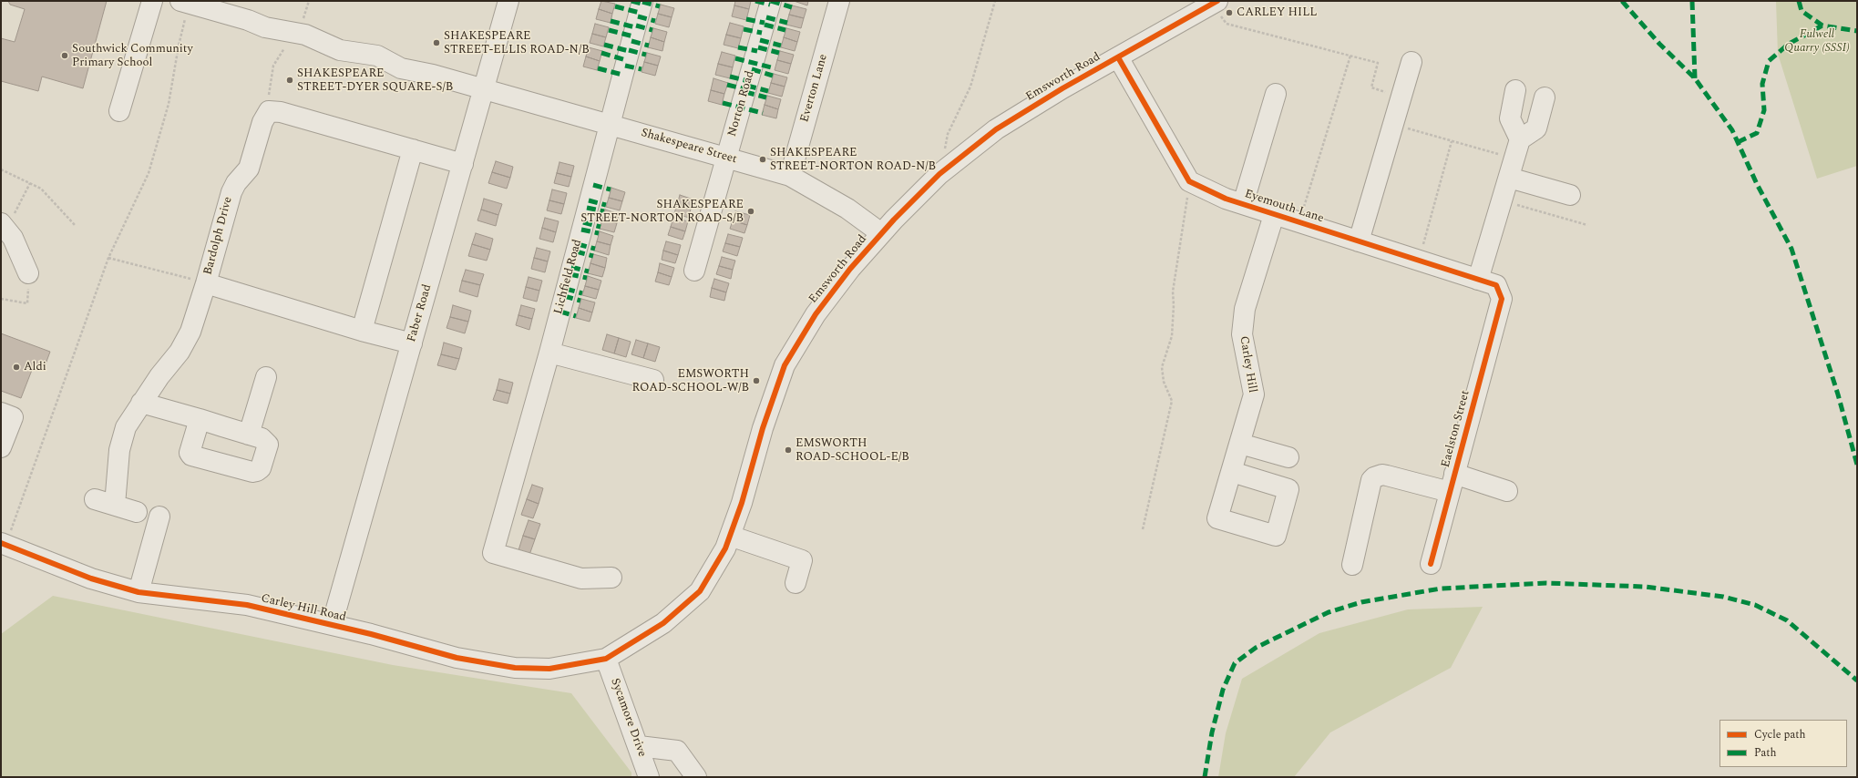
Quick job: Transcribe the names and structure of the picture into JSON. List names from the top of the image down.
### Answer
{
  "streets": {
    "street": [
      "Emsworth Road",
      "Everton Lane",
      "Norton Road",
      "Shakespeare Street",
      "Eyemouth Lane",
      "Bardolph Drive",
      "Lichfield Road",
      "Faber Road",
      "Carley Hill",
      "Eaelston Street",
      "Carley Hill Road",
      "Sycamore Drive"
    ]
  },
  "crossings": [
    ["Emsworth Road", "Shakespeare Street"],
    ["Emsworth Road", "Carley Hill Road"],
    ["Emsworth Road", "Sycamore Drive"],
    ["Everton Lane", "Shakespeare Street"],
    ["Norton Road", "Shakespeare Street"],
    ["Shakespeare Street", "Lichfield Road"],
    ["Shakespeare Street", "Faber Road"],
    ["Eyemouth Lane", "Carley Hill"],
    ["Eyemouth Lane", "Eaelston Street"],
    ["Faber Road", "Carley Hill Road"],
    ["Carley Hill Road", "Sycamore Drive"]
  ],
  "parks": ["Fulwell Quarry (SSSI)"],
  "places": [
    "CARLEY HILL",
    "SHAKESPEARE STREET-ELLIS ROAD-N/B",
    "Southwick Community Primary School",
    "SHAKESPEARE STREET-DYER SQUARE-S/B",
    "SHAKESPEARE STREET-NORTON ROAD-N/B",
    "SHAKESPEARE STREET-NORTON ROAD-S/B",
    "Aldi",
    "EMSWORTH ROAD-SCHOOL-W/B",
    "EMSWORTH ROAD-SCHOOL-E/B"
  ],
  "legend": ["Cycle path", "Path"]
}
